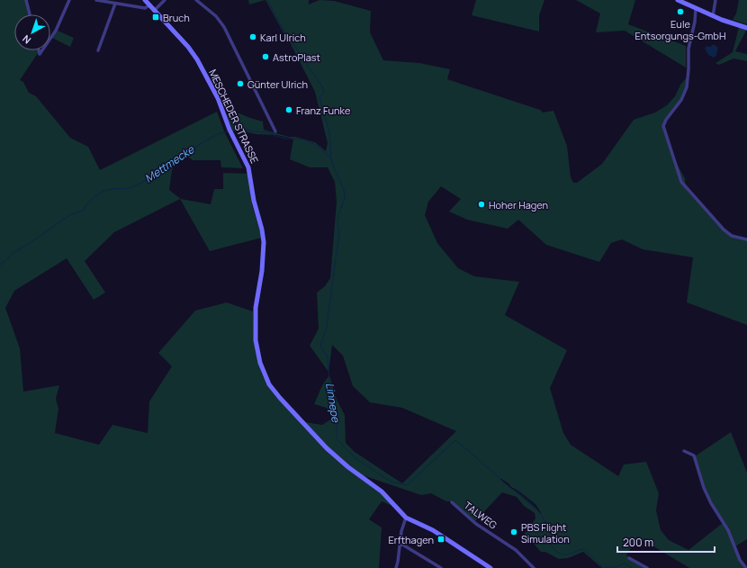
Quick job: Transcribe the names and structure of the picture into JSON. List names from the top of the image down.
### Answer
{
  "streets": {
    "main road": ["MESCHEDER STRASSE"],
    "street": ["TALWEG"]
  },
  "water": ["Mettmecke", "Linnepe"],
  "places": {
    "other": [
      "Eule Entsorgungs-GmbH",
      "Karl Ulrich",
      "AstroPlast",
      "Günter Ulrich",
      "Franz Funke",
      "Hoher Hagen",
      "PBS Flight Simulation"
    ],
    "transit": ["Bruch", "Erfthagen"]
  },
  "scale_bar": "200 m",
  "north": "bottom left"
}
